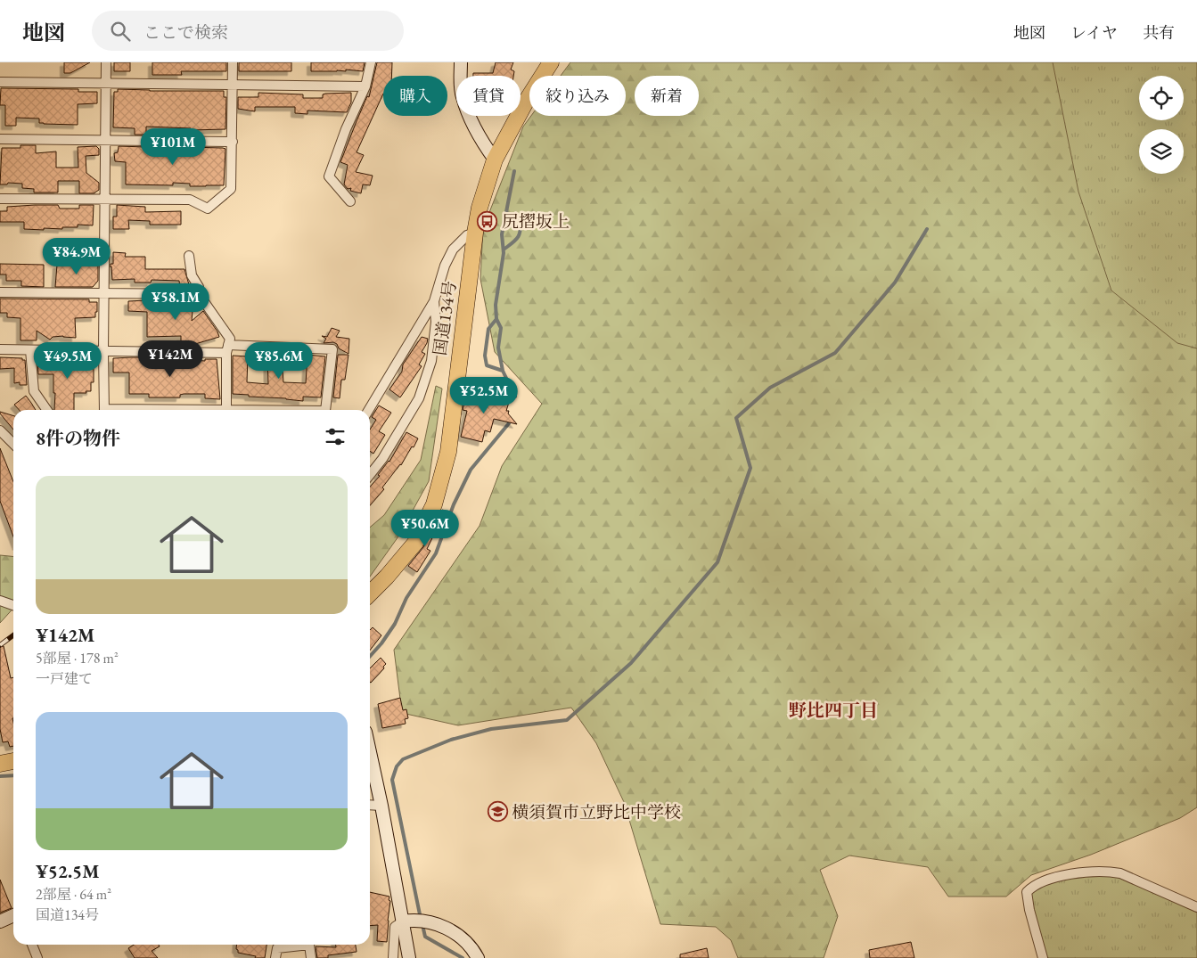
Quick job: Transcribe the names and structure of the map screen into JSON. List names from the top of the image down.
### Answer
{
  "streets": {
    "highway": ["国道134号"]
  },
  "districts": ["野比四丁目"],
  "places": {
    "bus stop": ["尻摺坂上"],
    "school or university": ["横須賀市立野比中学校"]
  },
  "page": {
    "header": "地図",
    "search": "ここで検索",
    "nav": ["地図", "レイヤ", "共有"],
    "chip": [
      "購入",
      "賃貸",
      "絞り込み",
      "新着"
    ],
    "price": [
      "¥101M",
      "¥84.9M",
      "¥58.1M",
      "¥142M",
      "¥49.5M",
      "¥85.6M",
      "¥52.5M",
      "¥50.6M"
    ],
    "heading": "8件の物件",
    "list": [
      {
        "name": "¥142M",
        "note": "5部屋 · 178 m² · 一戸建て"
      },
      {
        "name": "¥52.5M",
        "note": "2部屋 · 64 m² · 国道134号"
      }
    ]
  }
}
